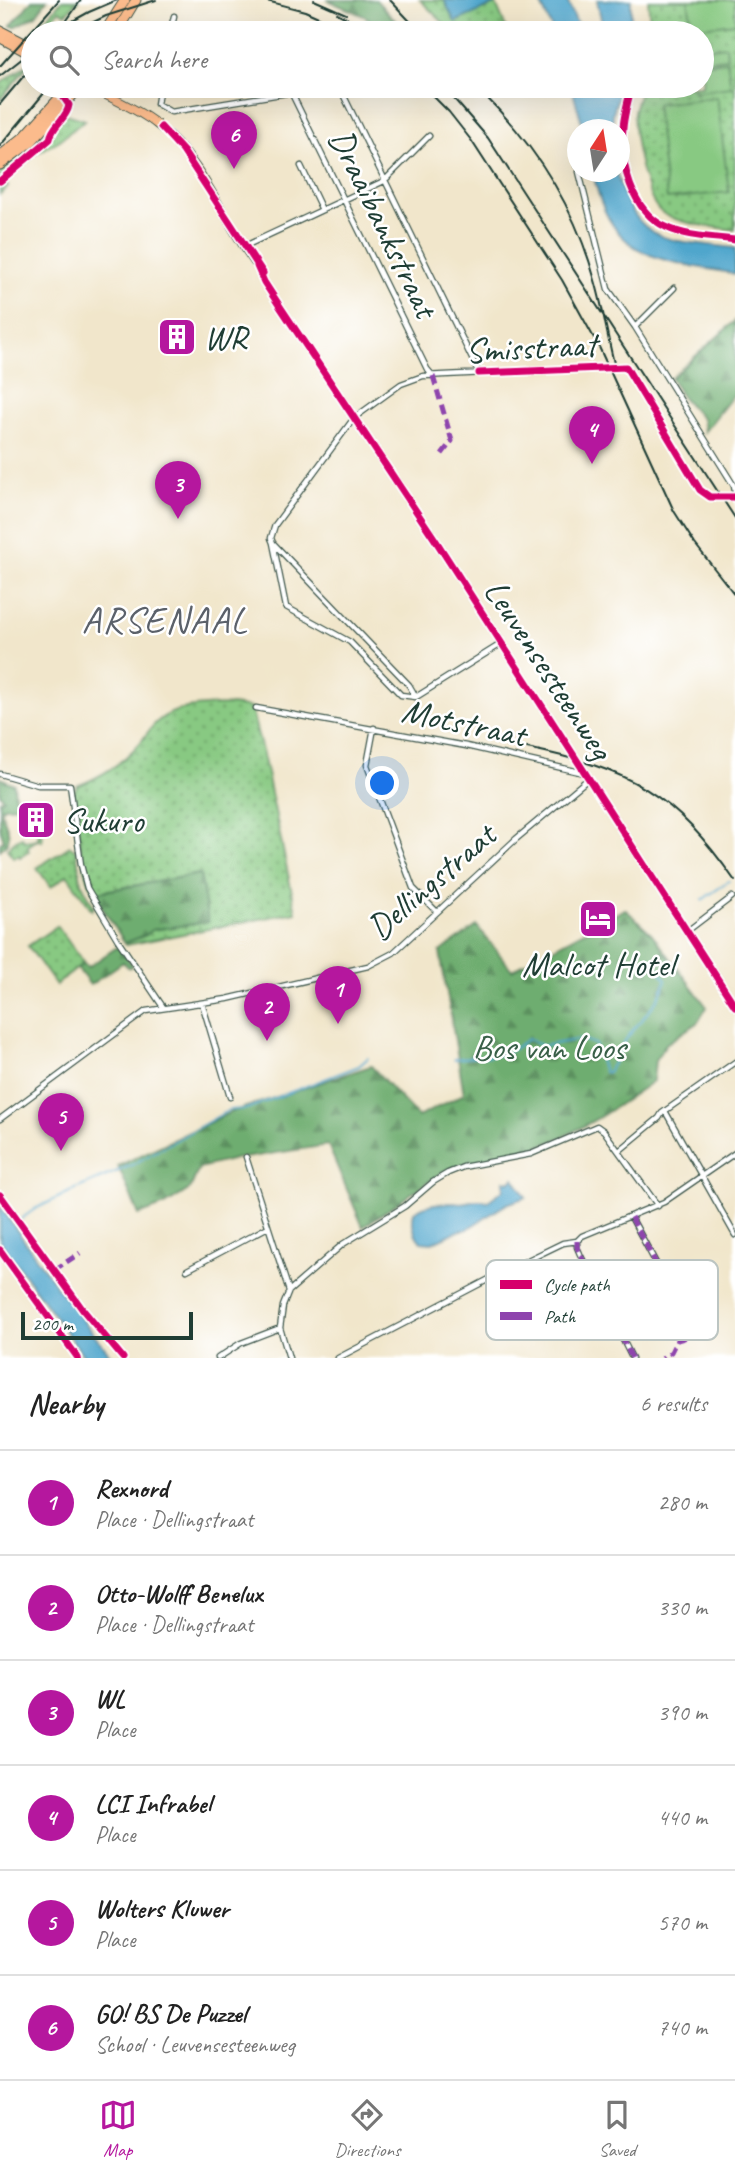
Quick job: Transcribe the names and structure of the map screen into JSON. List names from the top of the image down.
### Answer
{
  "streets": {
    "main road": ["Leuvensesteenweg"],
    "street": [
      "Draaibankstraat",
      "Smisstraat",
      "Motstraat",
      "Dellingstraat"
    ]
  },
  "crossings": [
    ["Draaibankstraat", "Smisstraat"],
    ["Smisstraat", "Leuvensesteenweg"],
    ["Leuvensesteenweg", "Motstraat"],
    ["Leuvensesteenweg", "Dellingstraat"],
    ["Motstraat", "Dellingstraat"]
  ],
  "districts": ["ARSENAAL"],
  "parks": ["Bos van Loos"],
  "places": {
    "building": ["WR", "Sukuro"],
    "hotel": ["Malcot Hotel"]
  },
  "legend": ["Cycle path", "Path"],
  "scale_bar": "200 m",
  "north": "top",
  "page": {
    "search": "Search here",
    "pins": [
      "6",
      "4",
      "3",
      "1",
      "2",
      "5"
    ],
    "scale": "200 m",
    "heading": ["Nearby", "6 results"],
    "list": [
      {
        "mark": "1",
        "name": "Rexnord",
        "note": "Place · Dellingstraat",
        "value": "280 m"
      },
      {
        "mark": "2",
        "name": "Otto-Wolff Benelux",
        "note": "Place · Dellingstraat",
        "value": "330 m"
      },
      {
        "mark": "3",
        "name": "WL",
        "note": "Place",
        "value": "390 m"
      },
      {
        "mark": "4",
        "name": "LCI Infrabel",
        "note": "Place",
        "value": "440 m"
      },
      {
        "mark": "5",
        "name": "Wolters Kluwer",
        "note": "Place",
        "value": "570 m"
      },
      {
        "mark": "6",
        "name": "GO! BS De Puzzel",
        "note": "School · Leuvensesteenweg",
        "value": "740 m"
      }
    ],
    "nav": ["Map", "Directions", "Saved"]
  }
}
